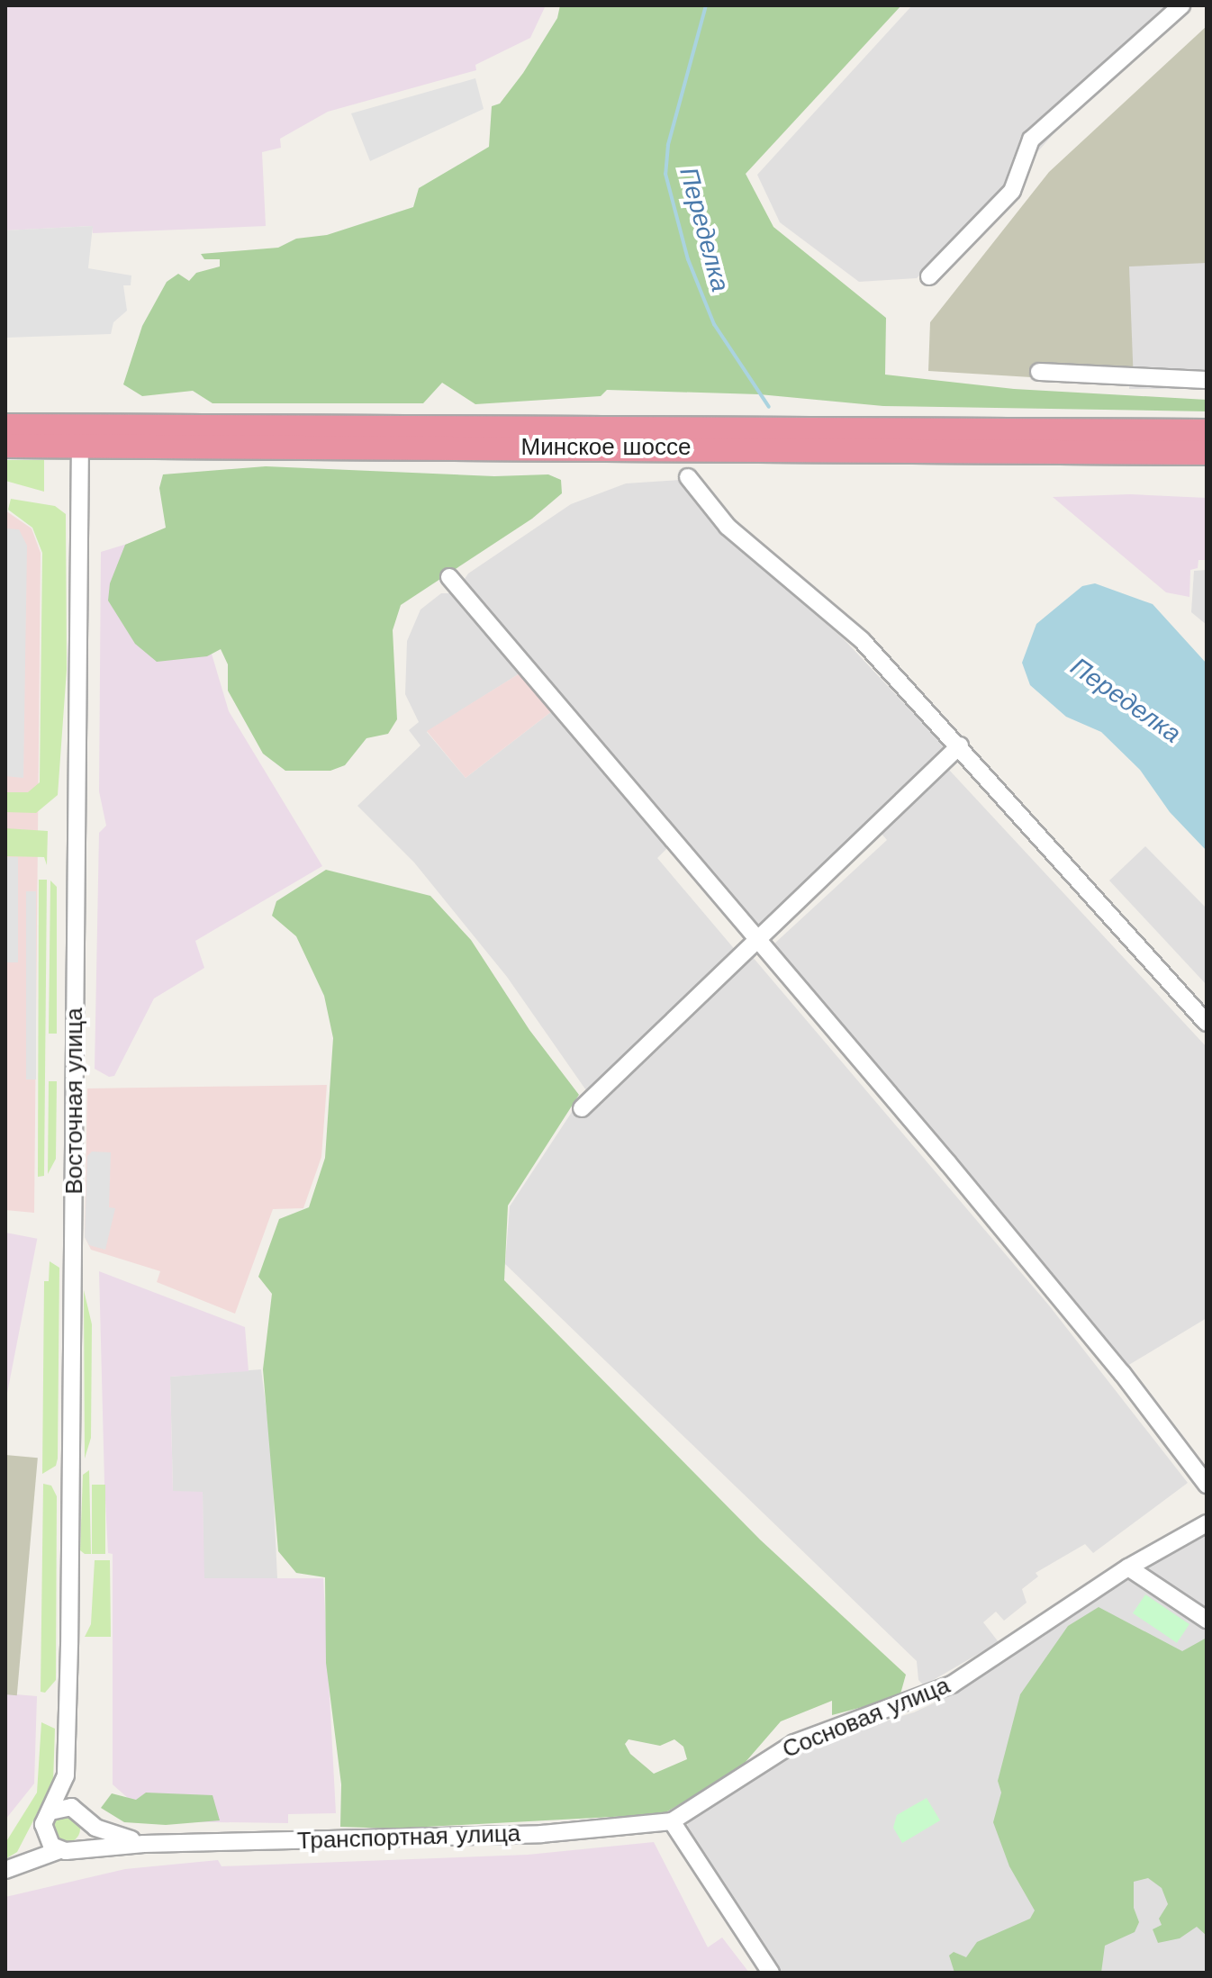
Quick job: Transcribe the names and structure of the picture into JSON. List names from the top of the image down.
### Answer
{
  "streets": {
    "highway": ["Минское шоссе"],
    "street": ["Восточная улица", "Сосновая улица", "Транспортная улица"]
  },
  "crossings": [
    ["Минское шоссе", "Восточная улица"],
    ["Восточная улица", "Транспортная улица"],
    ["Сосновая улица", "Транспортная улица"]
  ],
  "water": ["Переделка"]
}
